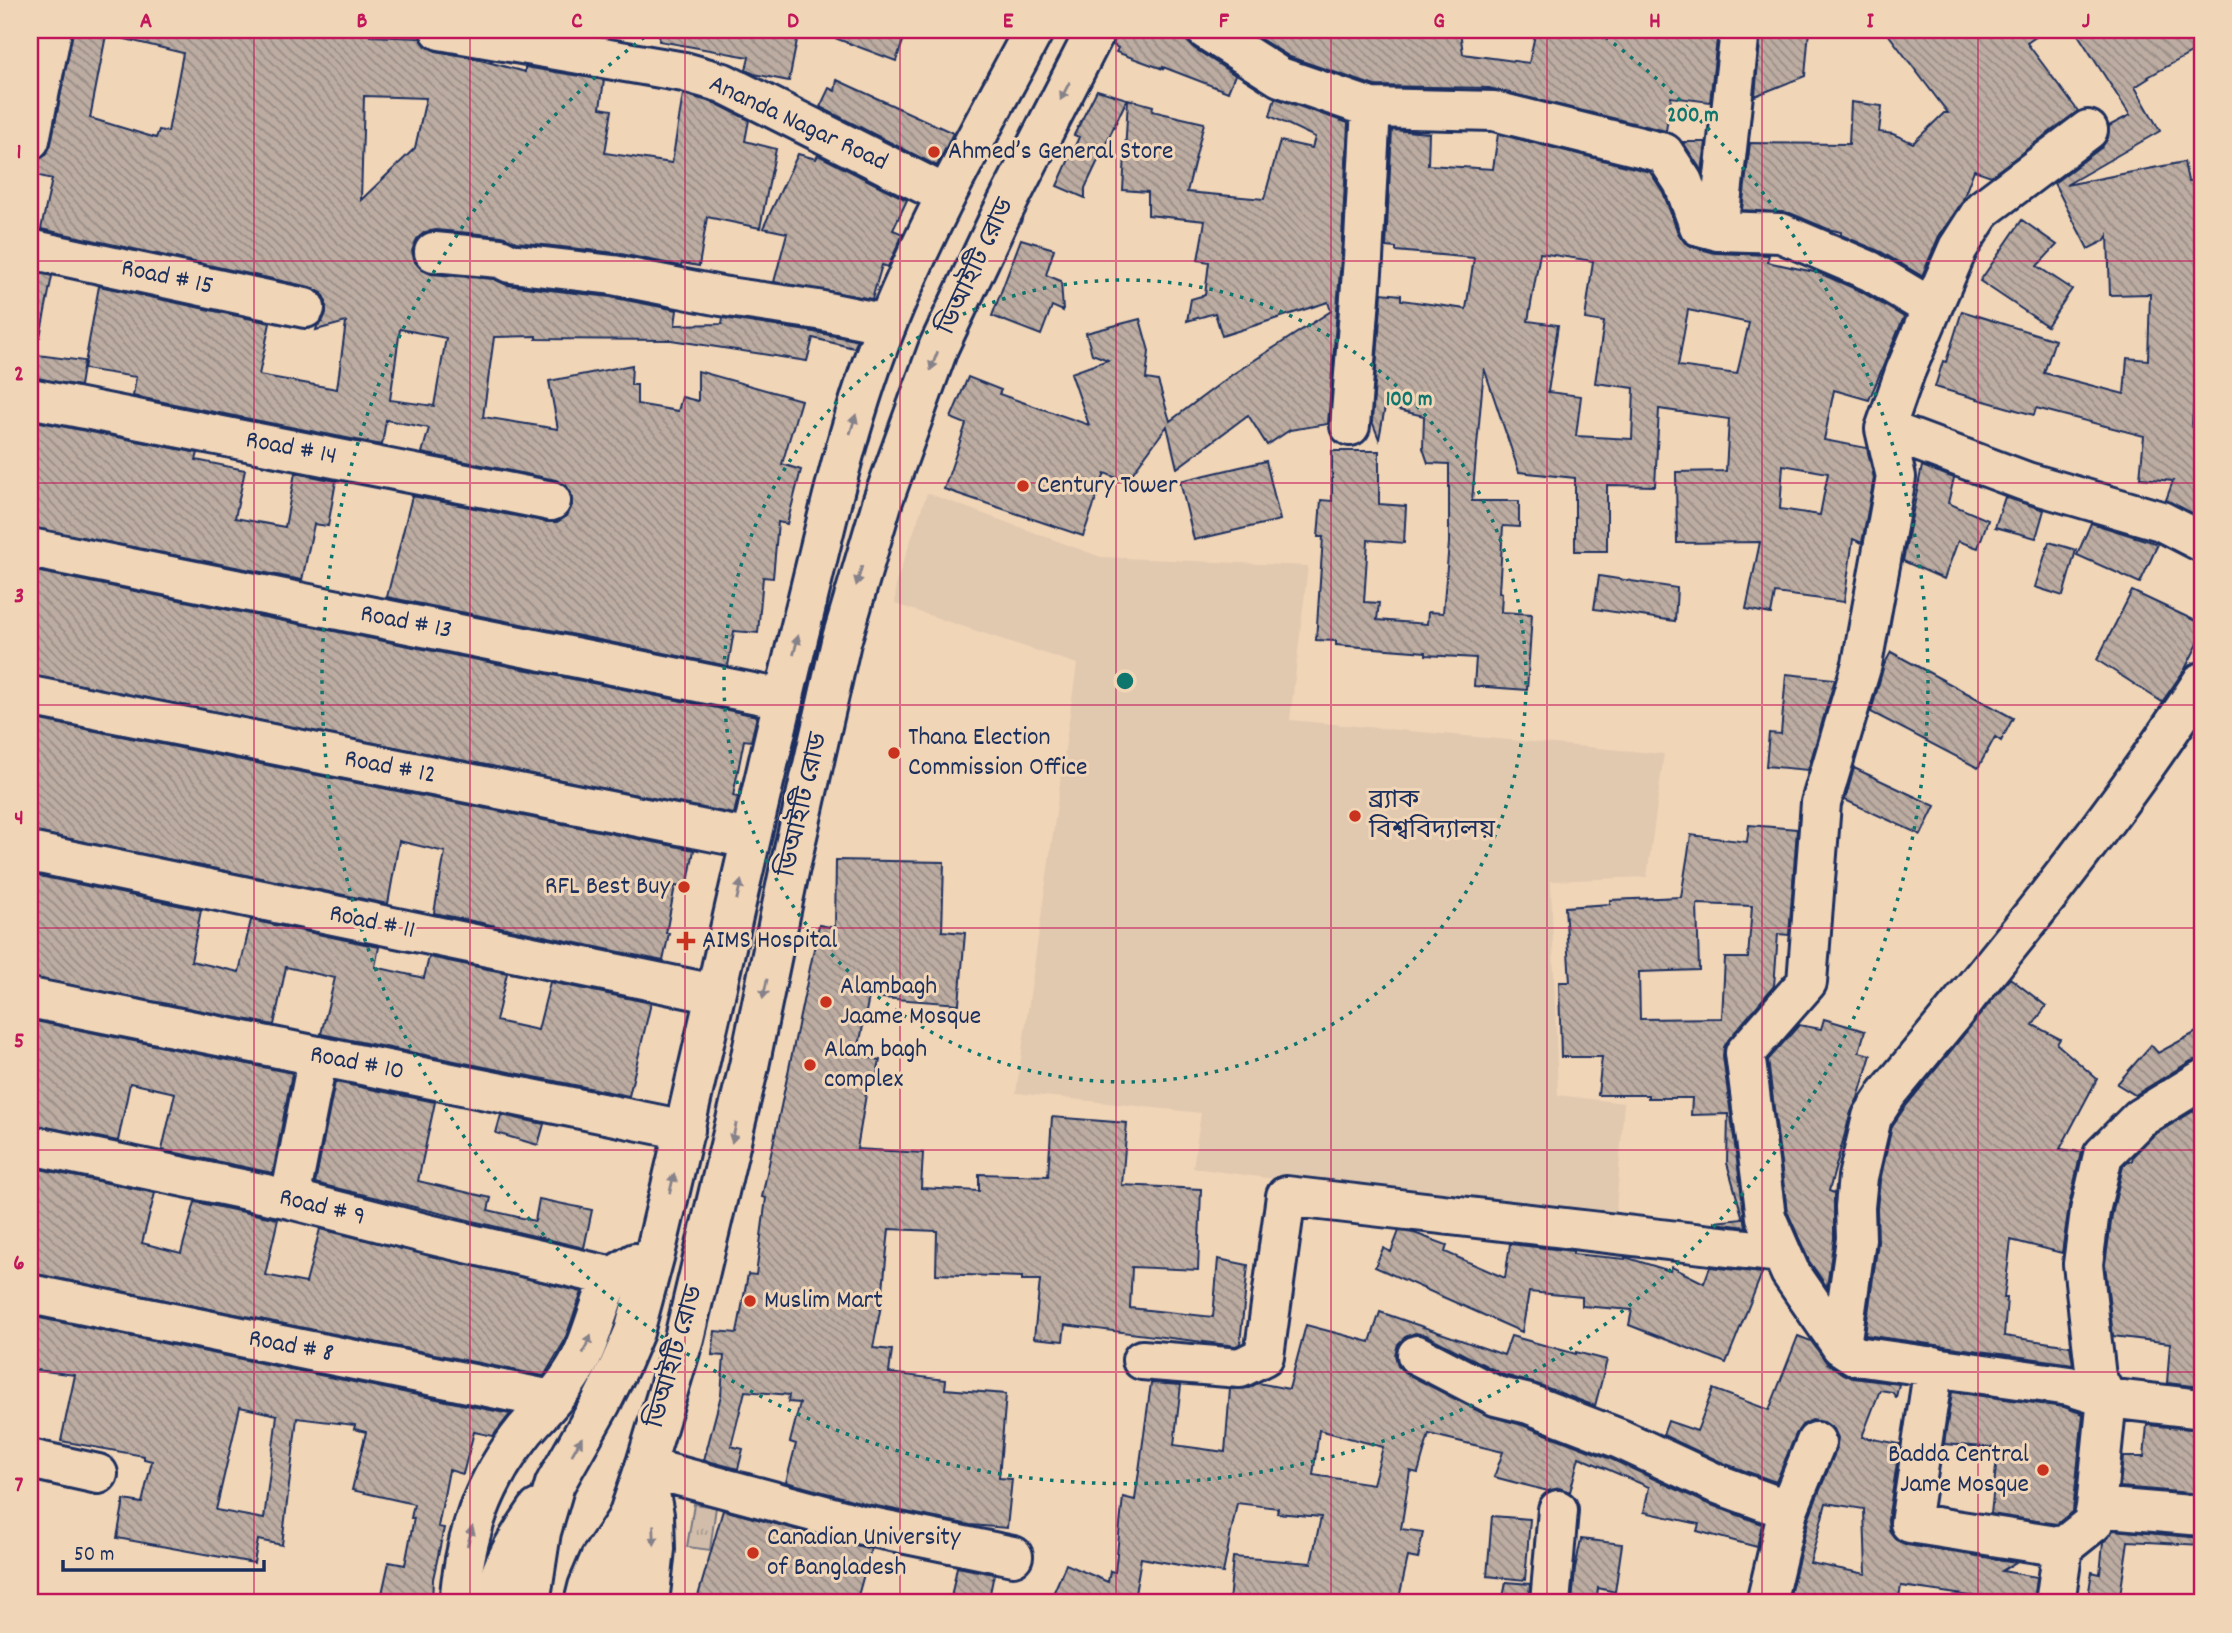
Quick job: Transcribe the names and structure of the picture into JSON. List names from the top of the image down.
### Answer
{
  "streets": {
    "street": [
      "Ananda Nagar Road",
      "ডিআইটি রোড",
      "Road # 15",
      "Road # 14",
      "Road # 13",
      "Road # 12",
      "Road # 11",
      "Road # 10",
      "Road # 9",
      "Road # 8"
    ]
  },
  "crossings": [
    ["Ananda Nagar Road", "ডিআইটি রোড"],
    ["ডিআইটি রোড", "Road # 13"],
    ["ডিআইটি রোড", "Road # 12"],
    ["ডিআইটি রোড", "Road # 11"],
    ["ডিআইটি রোড", "Road # 10"]
  ],
  "places": {
    "other": [
      "Ahmed’s General Store",
      "Century Tower",
      "Thana Election Commission Office",
      "ব্র্যাক বিশ্ববিদ্যালয়",
      "RFL Best Buy",
      "Alambagh Jaame Mosque",
      "Alam bagh complex",
      "Muslim Mart",
      "Badda Central Jame Mosque",
      "Canadian University of Bangladesh"
    ],
    "health": ["AIMS Hospital"]
  },
  "scale_bar": "50 m",
  "grid": {
    "columns": [
      "A",
      "B",
      "C",
      "D",
      "E",
      "F",
      "G",
      "H",
      "I",
      "J"
    ],
    "rows": [
      "1",
      "2",
      "3",
      "4",
      "5",
      "6",
      "7"
    ]
  },
  "rings": ["200 m", "100 m"]
}
